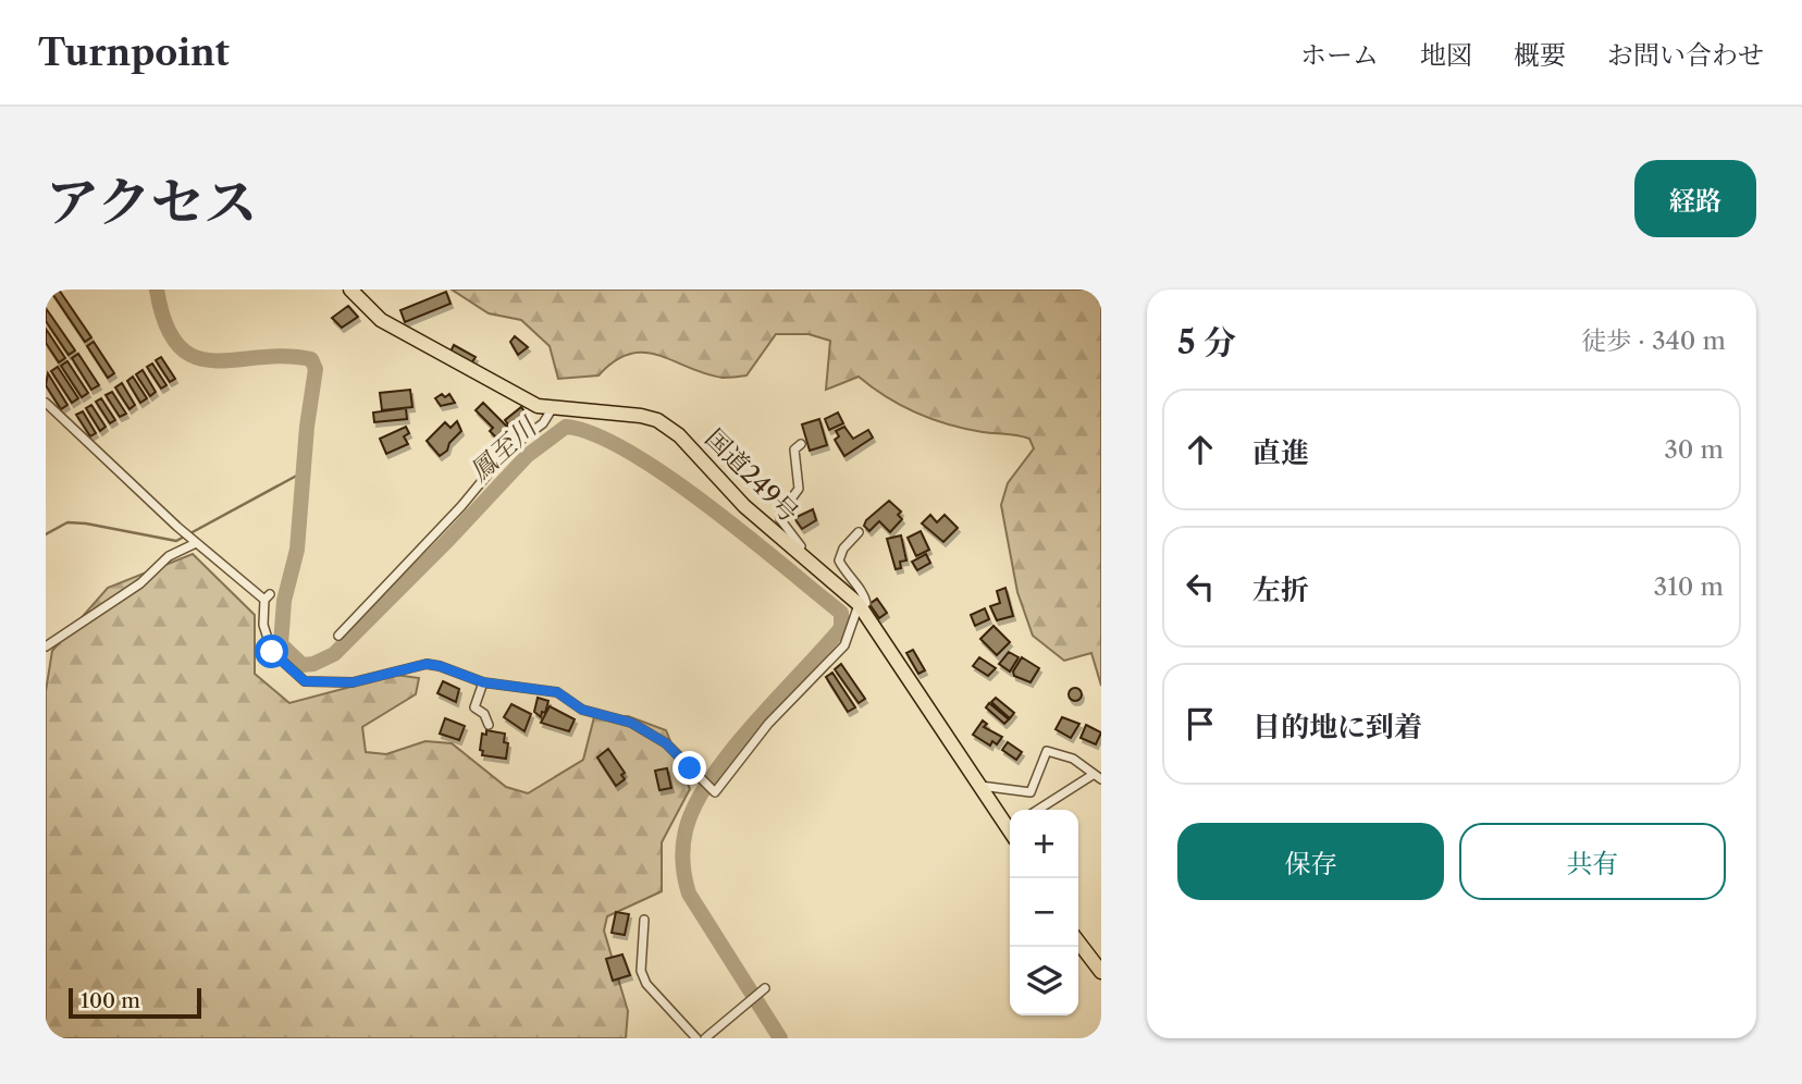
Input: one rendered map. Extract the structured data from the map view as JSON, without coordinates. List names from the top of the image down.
{
  "streets": {
    "highway": ["国道249号"]
  },
  "water": ["鳳至川"],
  "scale_bar": "100 m",
  "page": {
    "header": "Turnpoint",
    "nav": [
      "ホーム",
      "地図",
      "概要",
      "お問い合わせ"
    ],
    "title": "アクセス",
    "buttons": [
      "経路",
      ["保存", "共有"]
    ],
    "heading": ["5 分", "徒歩 · 340 m"],
    "list": [
      ["直進", "30 m"],
      ["左折", "310 m"],
      "目的地に到着"
    ],
    "map_buttons": ["+", "−"],
    "scale": "100 m"
  }
}
